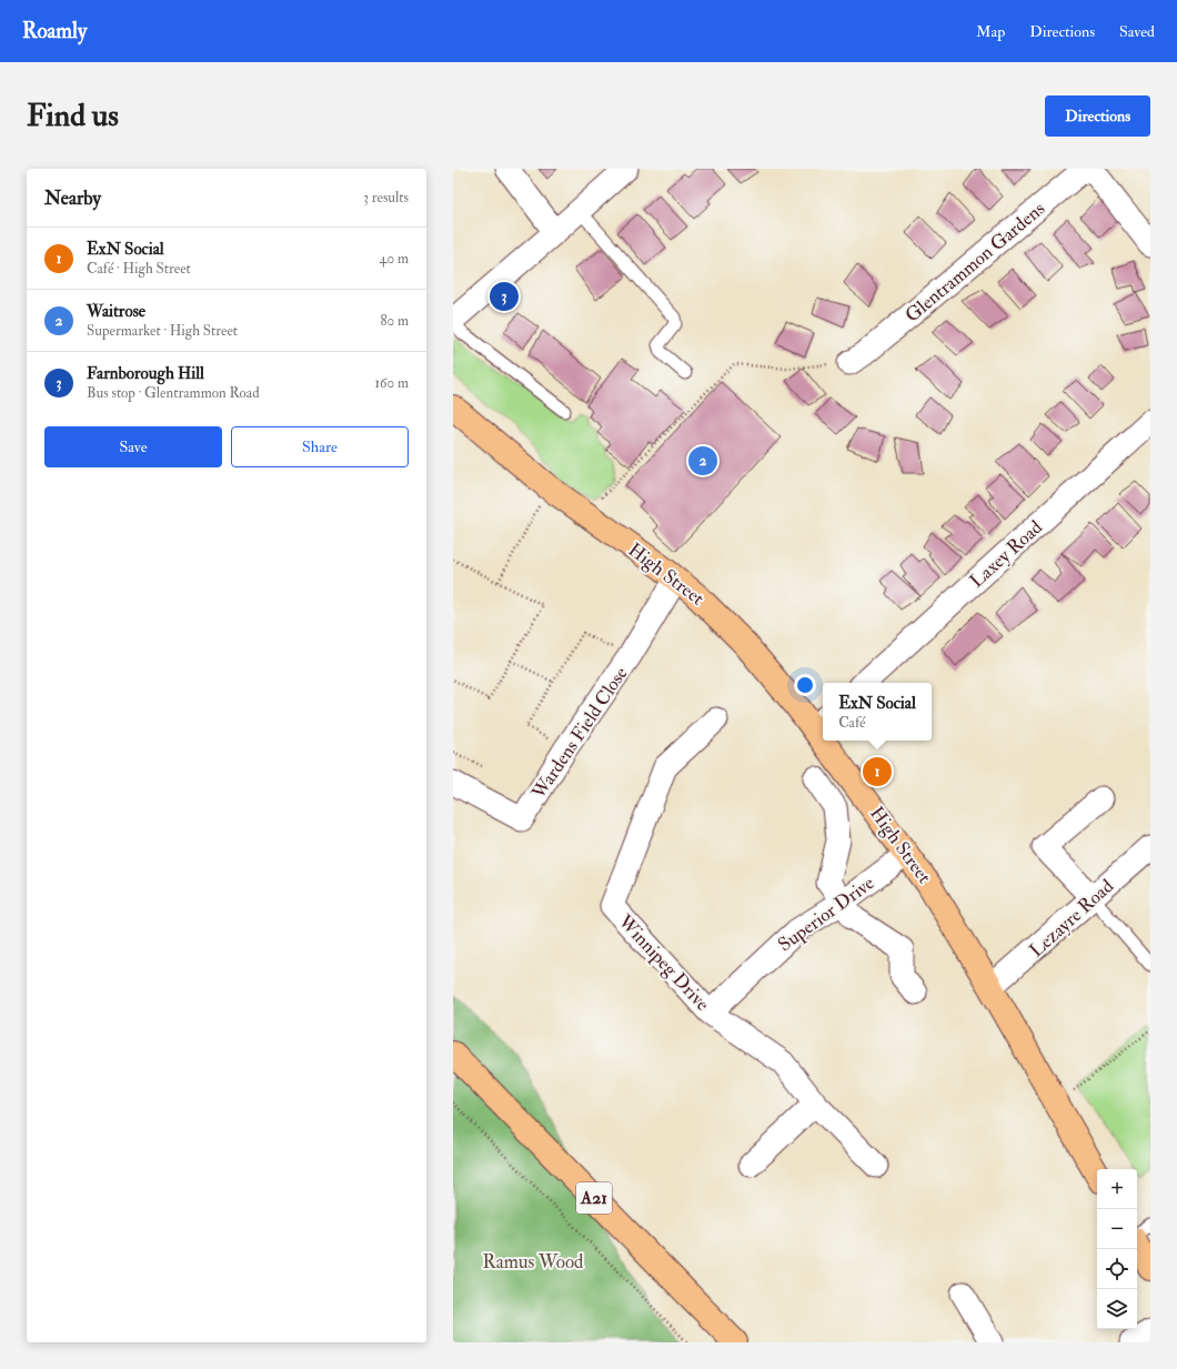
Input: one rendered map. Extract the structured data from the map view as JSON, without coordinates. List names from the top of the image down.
{
  "streets": {
    "main road": ["High Street", "A21"],
    "street": [
      "Glentrammon Gardens",
      "Laxey Road",
      "Wardens Field Close",
      "Superior Drive",
      "Lezayre Road",
      "Winnipeg Drive"
    ]
  },
  "crossings": [
    ["High Street", "Wardens Field Close"],
    ["High Street", "Superior Drive"],
    ["High Street", "Lezayre Road"],
    ["Superior Drive", "Winnipeg Drive"]
  ],
  "parks": ["Ramus Wood"],
  "page": {
    "header": "Roamly",
    "nav": ["Map", "Directions", "Saved"],
    "buttons": [
      "Directions",
      ["Save", "Share"]
    ],
    "title": "Find us",
    "heading": ["Nearby", "3 results"],
    "list": [
      {
        "mark": "1",
        "name": "ExN Social",
        "note": "Café · High Street",
        "value": "40 m"
      },
      {
        "mark": "2",
        "name": "Waitrose",
        "note": "Supermarket · High Street",
        "value": "80 m"
      },
      {
        "mark": "3",
        "name": "Farnborough Hill",
        "note": "Bus stop · Glentrammon Road",
        "value": "160 m"
      }
    ],
    "pins": ["3", "2", "1"],
    "popup": ["ExN Social", "Café"],
    "map_buttons": ["+", "−"]
  }
}
